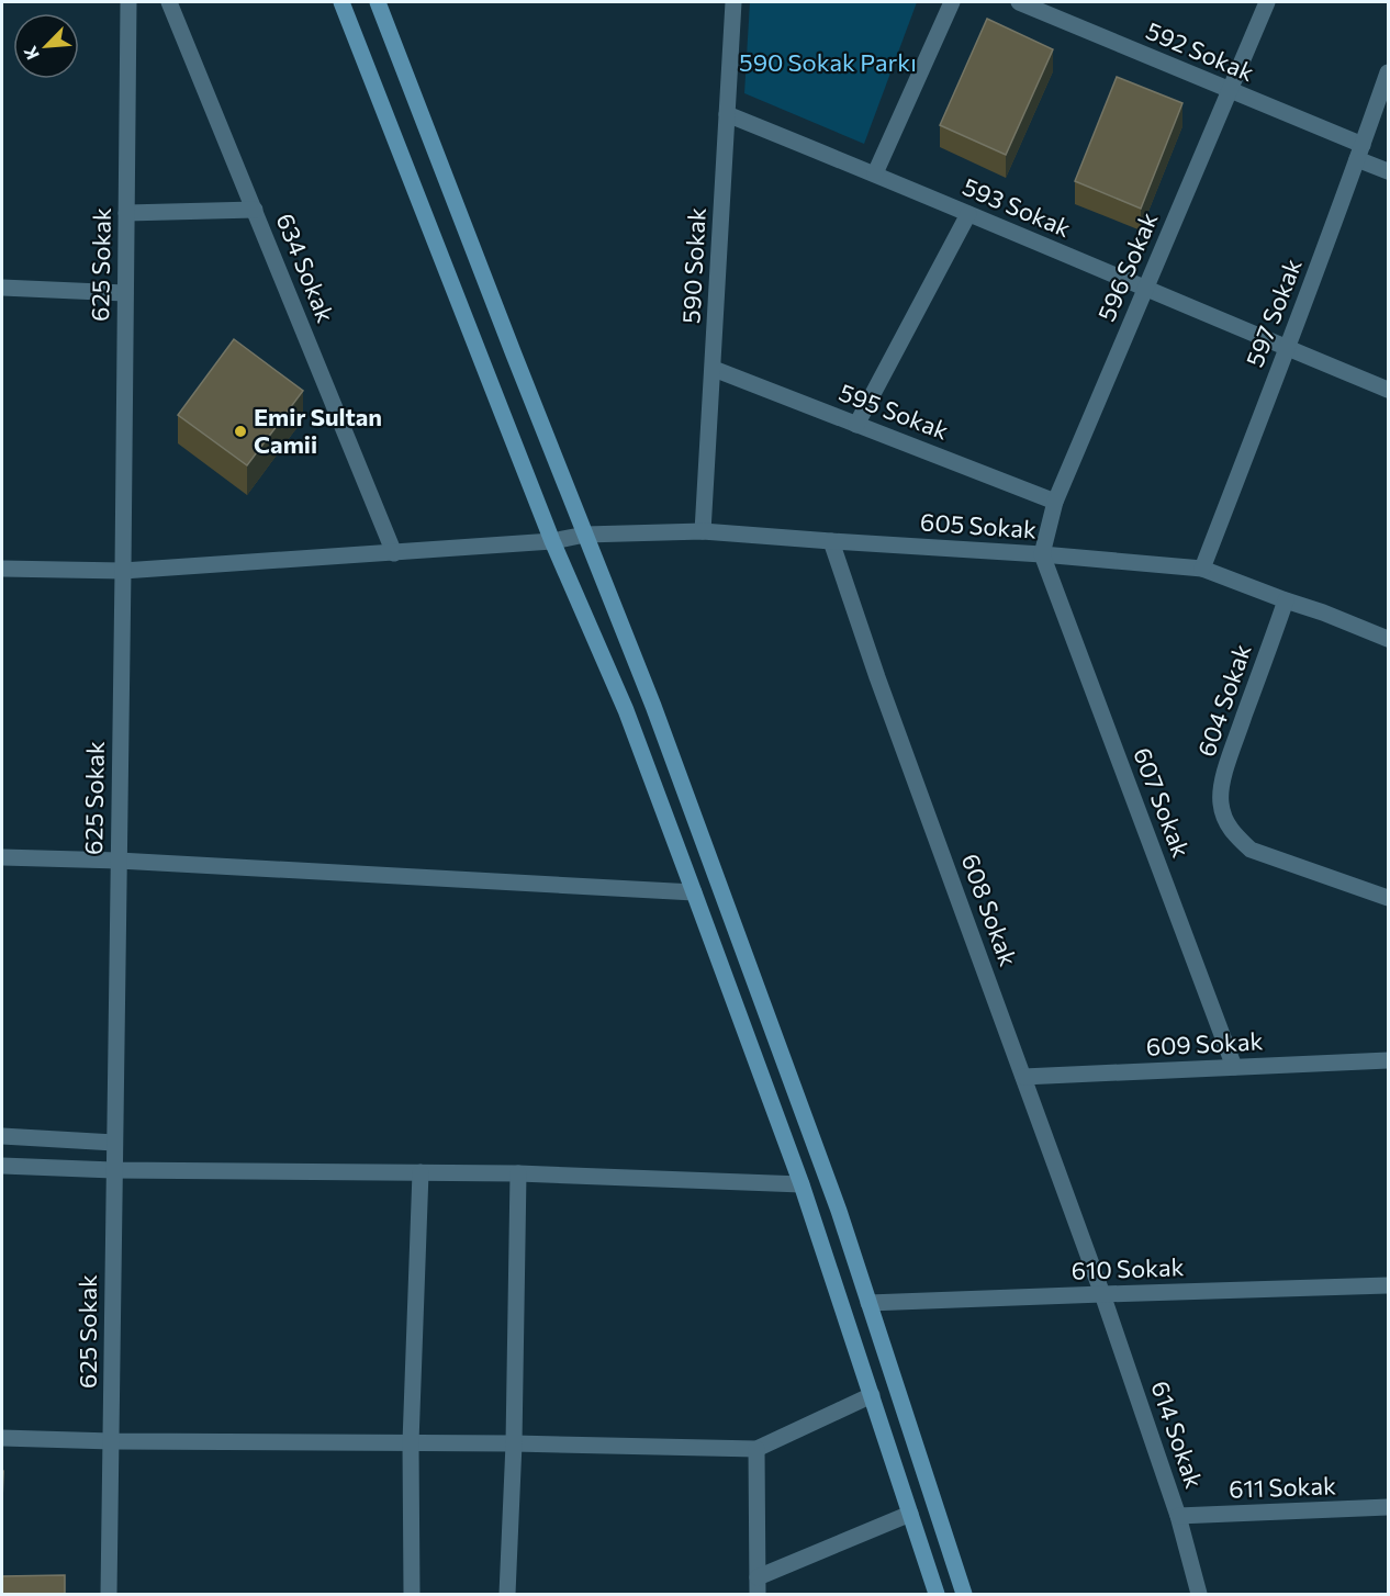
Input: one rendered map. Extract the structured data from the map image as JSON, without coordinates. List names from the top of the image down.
{
  "streets": {
    "street": [
      "592 Sokak",
      "593 Sokak",
      "625 Sokak",
      "590 Sokak",
      "596 Sokak",
      "634 Sokak",
      "597 Sokak",
      "595 Sokak",
      "605 Sokak",
      "604 Sokak",
      "607 Sokak",
      "608 Sokak",
      "609 Sokak",
      "610 Sokak",
      "614 Sokak",
      "611 Sokak"
    ]
  },
  "crossings": [
    ["592 Sokak", "596 Sokak"],
    ["592 Sokak", "597 Sokak"],
    ["593 Sokak", "590 Sokak"],
    ["593 Sokak", "596 Sokak"],
    ["593 Sokak", "597 Sokak"],
    ["625 Sokak", "605 Sokak"],
    ["590 Sokak", "595 Sokak"],
    ["590 Sokak", "605 Sokak"],
    ["596 Sokak", "595 Sokak"],
    ["596 Sokak", "605 Sokak"],
    ["596 Sokak", "607 Sokak"],
    ["634 Sokak", "605 Sokak"],
    ["597 Sokak", "605 Sokak"],
    ["605 Sokak", "604 Sokak"],
    ["605 Sokak", "607 Sokak"],
    ["605 Sokak", "608 Sokak"],
    ["607 Sokak", "609 Sokak"],
    ["608 Sokak", "609 Sokak"],
    ["608 Sokak", "610 Sokak"],
    ["608 Sokak", "614 Sokak"],
    ["610 Sokak", "614 Sokak"],
    ["614 Sokak", "611 Sokak"]
  ],
  "parks": ["590 Sokak Parkı"],
  "places": ["Emir Sultan Camii"],
  "north": "bottom left"
}
